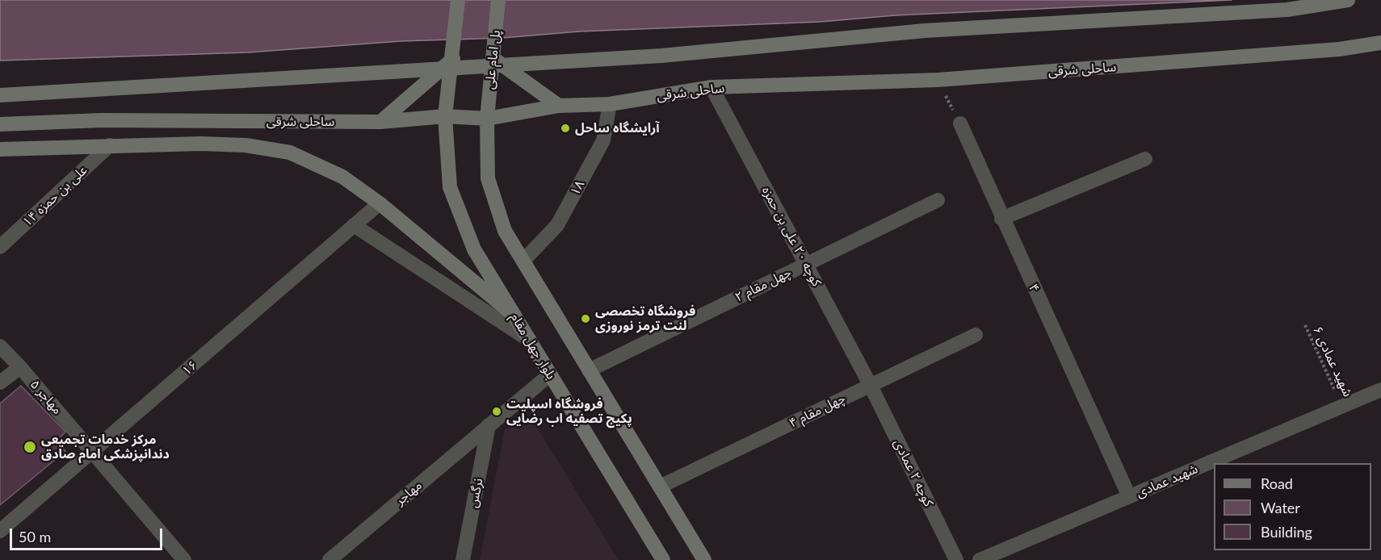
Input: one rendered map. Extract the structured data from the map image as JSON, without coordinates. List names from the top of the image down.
{
  "streets": {
    "main road": ["پل امام علی", "ساحلی شرقی", "بلوار چهل مقام"],
    "street": [
      "۱۸",
      "۱۴ علی بن حمزه",
      "کوچه ۲۰ علی بن حمزه",
      "چهل مقام ۲",
      "۴",
      "۱۶",
      "۵ مهاجر",
      "چهل مقام ۴",
      "کوچه ۲ عمادی",
      "شهید عمادی",
      "مهاجر",
      "نرگس"
    ],
    "path": ["۶ شهید عمادی"]
  },
  "crossings": [
    ["پل امام علی", "ساحلی شرقی"],
    ["ساحلی شرقی", "۱۸"],
    ["ساحلی شرقی", "۱۴ علی بن حمزه"],
    ["ساحلی شرقی", "کوچه ۲۰ علی بن حمزه"],
    ["ساحلی شرقی", "بلوار چهل مقام"],
    ["ساحلی شرقی", "۱۶"],
    ["کوچه ۲۰ علی بن حمزه", "چهل مقام ۲"],
    ["کوچه ۲۰ علی بن حمزه", "چهل مقام ۴"],
    ["کوچه ۲۰ علی بن حمزه", "کوچه ۲ عمادی"],
    ["۴", "شهید عمادی"],
    ["بلوار چهل مقام", "مهاجر"],
    ["۶ شهید عمادی", "شهید عمادی"],
    ["۱۶", "۵ مهاجر"],
    ["چهل مقام ۴", "کوچه ۲ عمادی"],
    ["مهاجر", "نرگس"]
  ],
  "places": [
    "آرایشگاه ساحل",
    "فروشگاه تخصصی لنت ترمز نوروزی",
    "فروشگاه اسپلیت پکیج تصفیه اب رضایی",
    "مرکز خدمات تجمیعی دندانپزشکی امام صادق"
  ],
  "legend": ["Road", "Water", "Building"],
  "scale_bar": "50 m"
}
